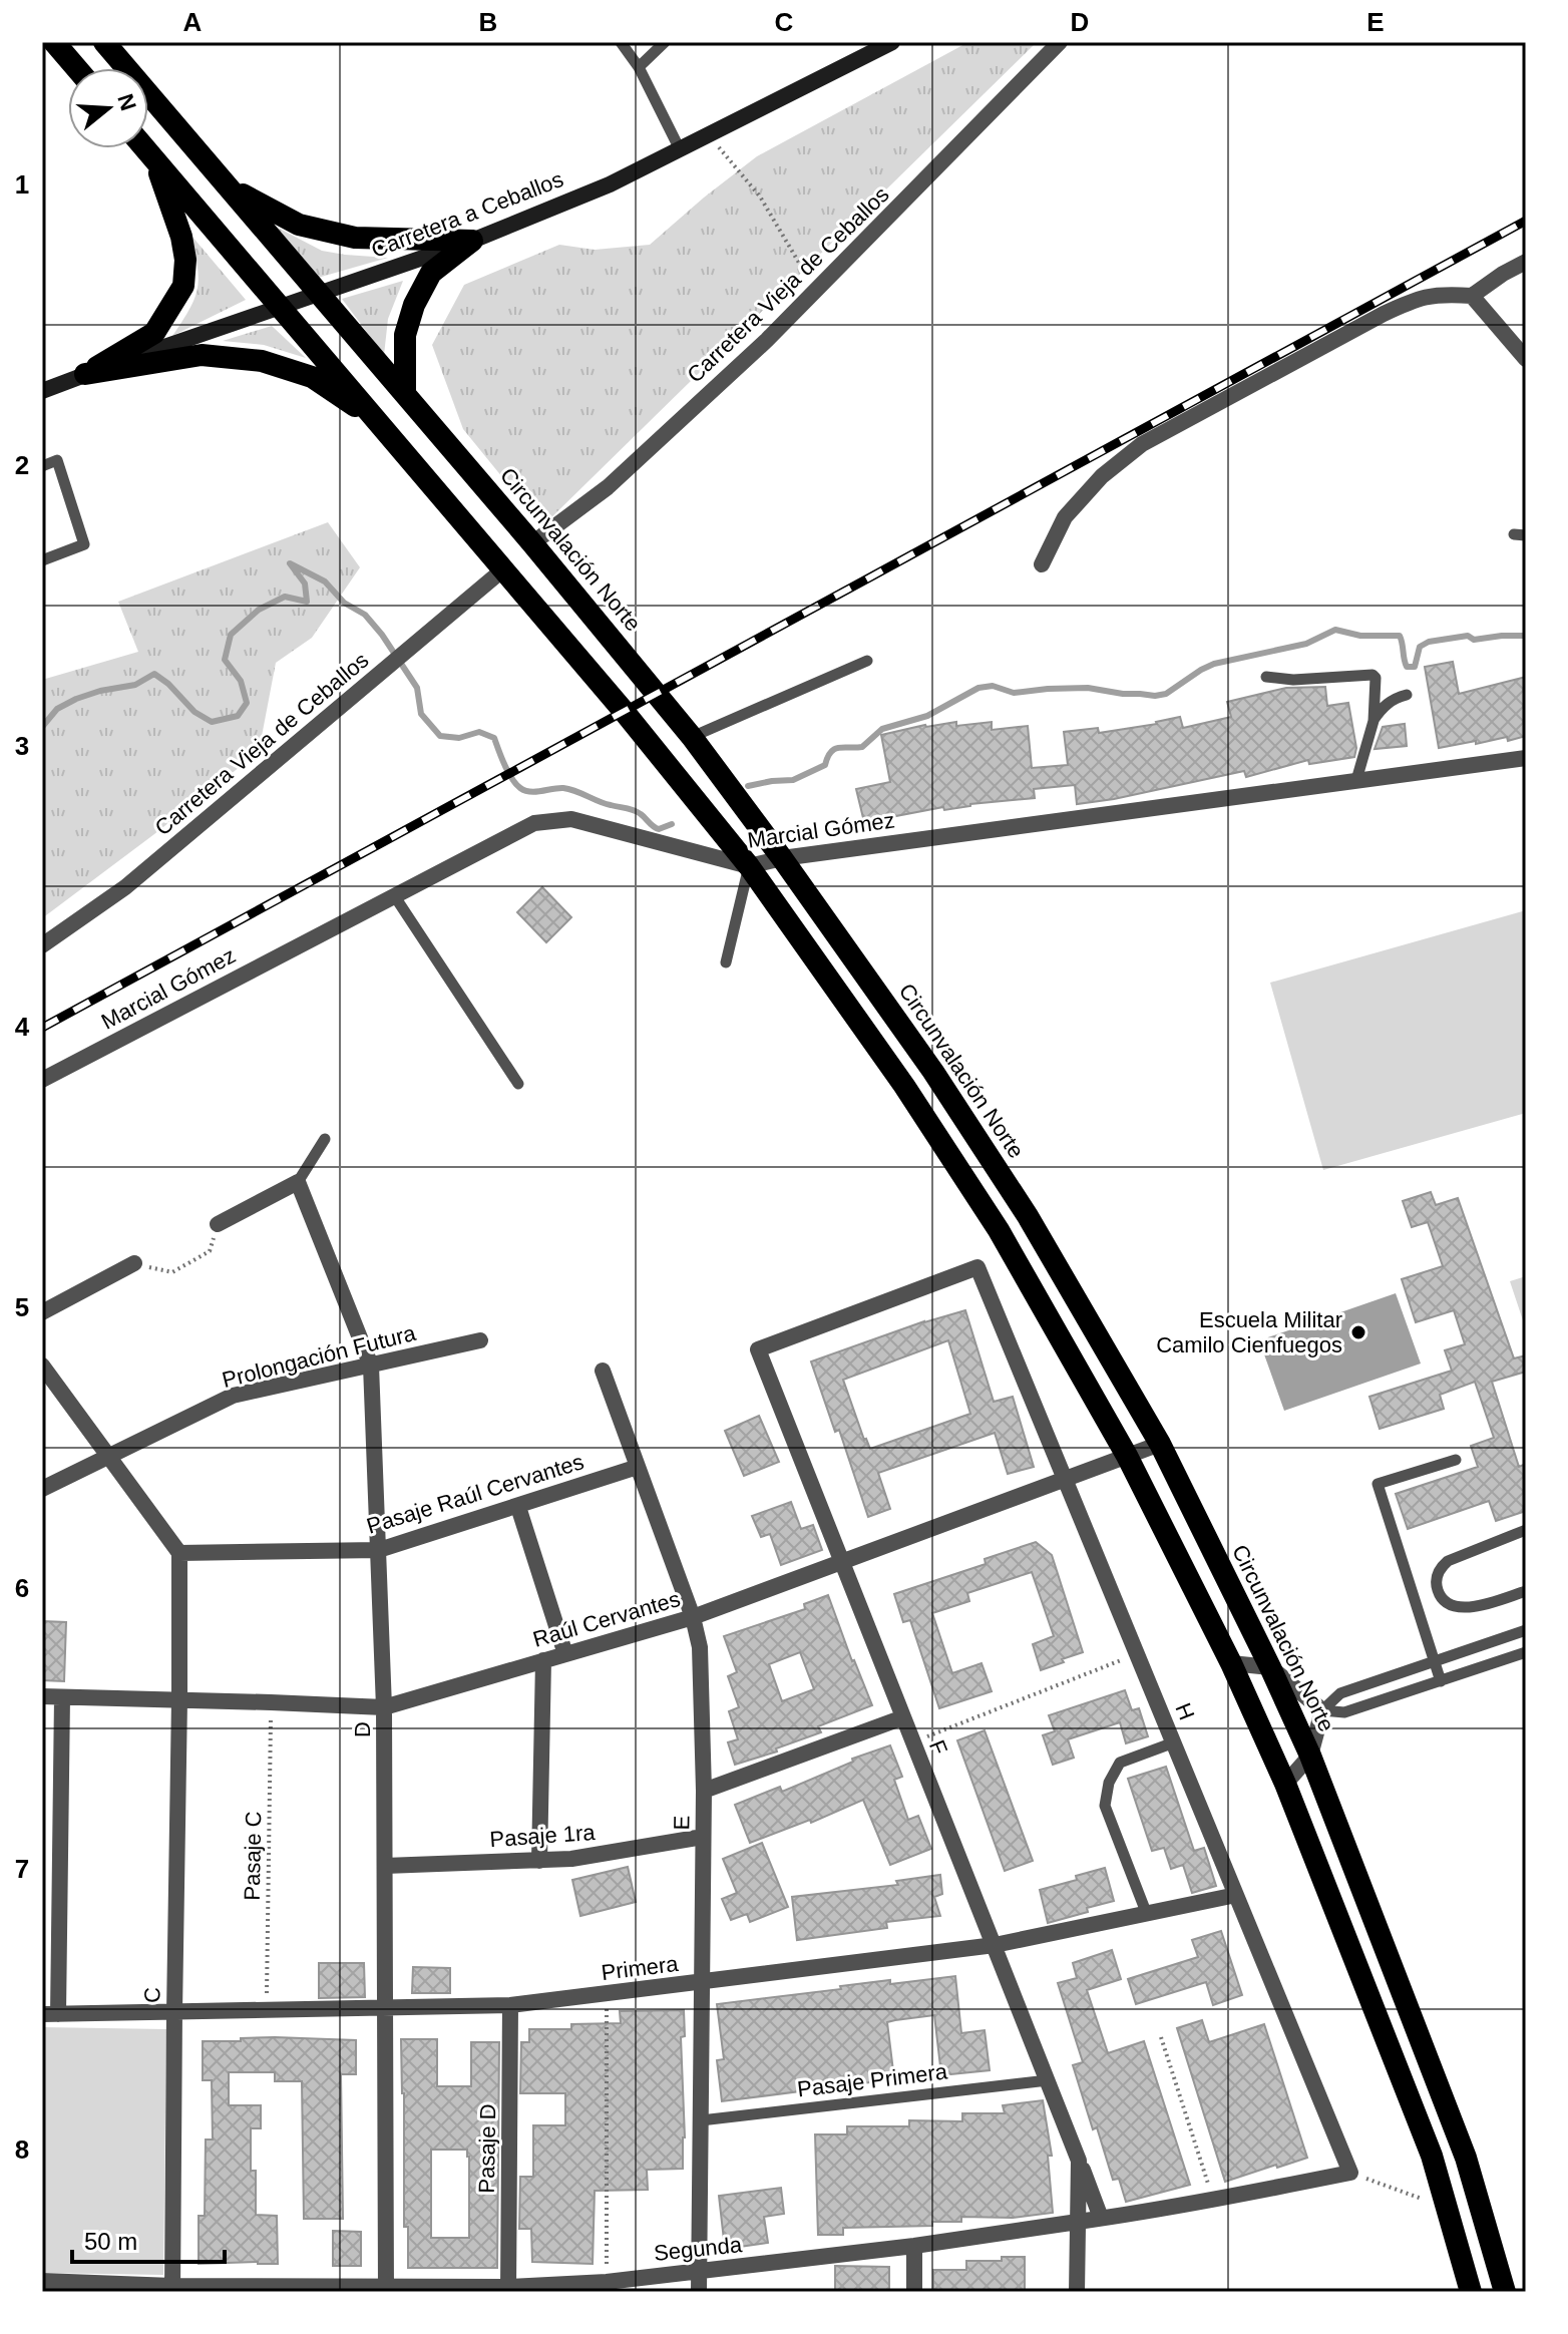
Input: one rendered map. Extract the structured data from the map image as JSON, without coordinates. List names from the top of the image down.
{
  "streets": {
    "highway": ["Circunvalación Norte"],
    "main road": ["Carretera a Ceballos"],
    "street": [
      "Carretera Vieja de Ceballos",
      "Marcial Gómez",
      "Prolongación Futura",
      "Pasaje Raúl Cervantes",
      "Raúl Cervantes",
      "H",
      "D",
      "F",
      "E",
      "Pasaje 1ra",
      "Primera",
      "C",
      "Pasaje D",
      "Segunda"
    ],
    "lane": ["Pasaje Primera"],
    "path": ["Pasaje C"]
  },
  "crossings": [
    ["Carretera a Ceballos", "Circunvalación Norte"],
    ["Carretera Vieja de Ceballos", "Circunvalación Norte"],
    ["Circunvalación Norte", "Marcial Gómez"],
    ["Circunvalación Norte", "Raúl Cervantes"],
    ["Prolongación Futura", "D"],
    ["Pasaje Raúl Cervantes", "D"],
    ["Pasaje Raúl Cervantes", "E"],
    ["Pasaje Raúl Cervantes", "C"],
    ["Raúl Cervantes", "H"],
    ["Raúl Cervantes", "D"],
    ["Raúl Cervantes", "F"],
    ["Raúl Cervantes", "E"],
    ["Raúl Cervantes", "Pasaje C"],
    ["Raúl Cervantes", "C"],
    ["H", "F"],
    ["H", "Primera"],
    ["H", "Segunda"],
    ["D", "Pasaje 1ra"],
    ["D", "Primera"],
    ["D", "Segunda"],
    ["F", "Primera"],
    ["F", "Pasaje Primera"],
    ["F", "Segunda"],
    ["E", "Pasaje 1ra"],
    ["E", "Primera"],
    ["E", "Pasaje Primera"],
    ["E", "Segunda"],
    ["Pasaje C", "Primera"],
    ["Primera", "C"],
    ["Primera", "Pasaje D"],
    ["C", "Segunda"],
    ["Pasaje D", "Segunda"]
  ],
  "places": ["Escuela Militar Camilo Cienfuegos"],
  "scale_bar": "50 m",
  "north": "right",
  "grid": {
    "columns": [
      "A",
      "B",
      "C",
      "D",
      "E"
    ],
    "rows": [
      "1",
      "2",
      "3",
      "4",
      "5",
      "6",
      "7",
      "8"
    ]
  }
}
